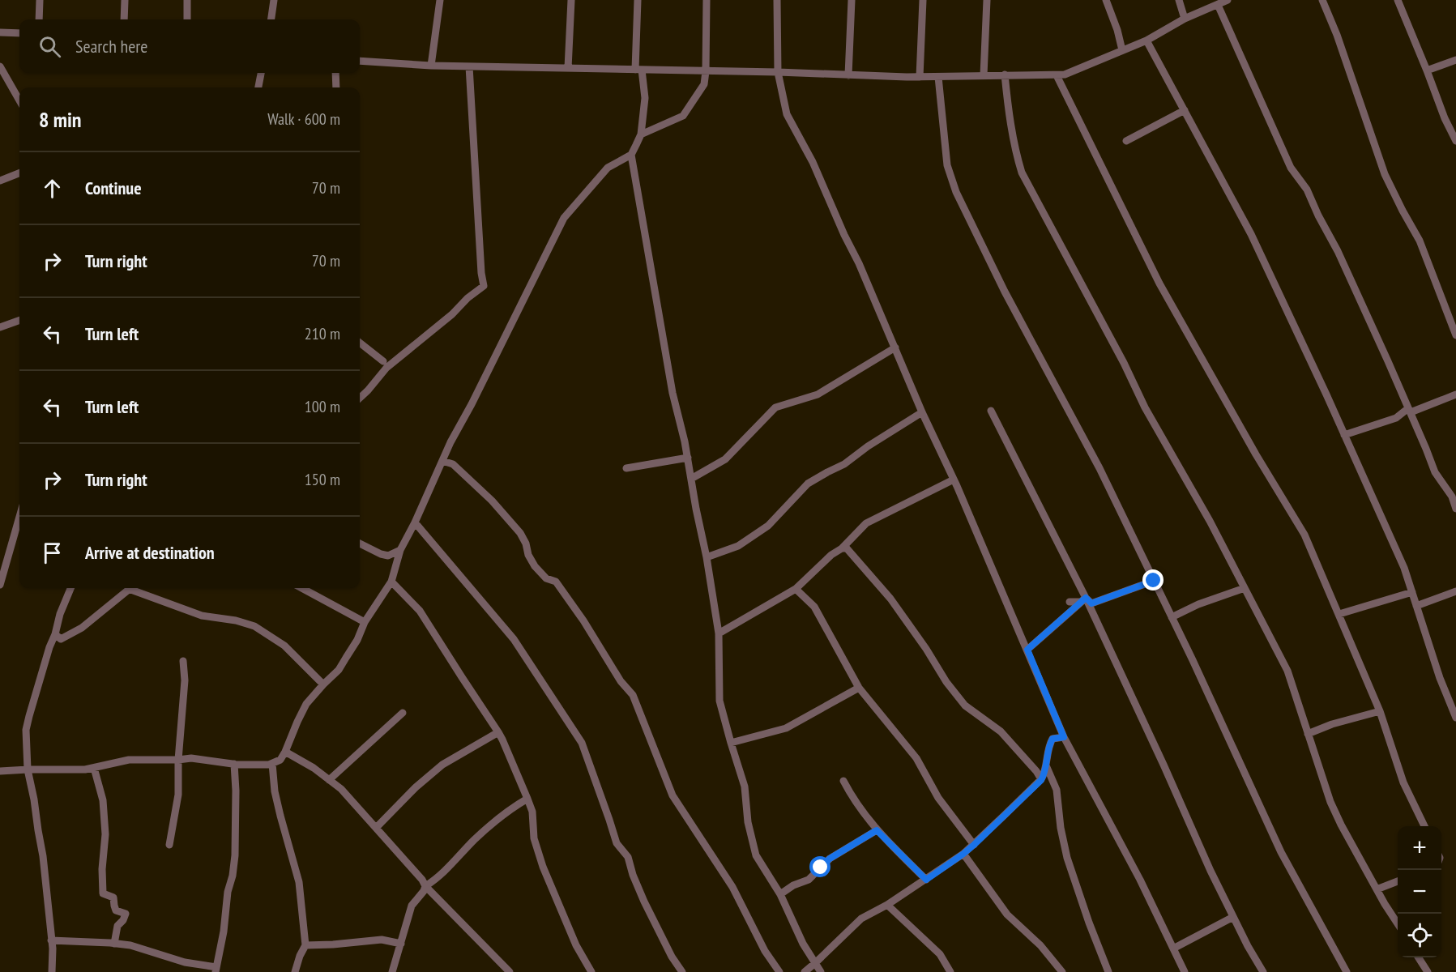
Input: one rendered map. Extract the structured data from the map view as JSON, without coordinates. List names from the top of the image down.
{
  "page": {
    "search": "Search here",
    "heading": ["8 min", "Walk · 600 m"],
    "list": [
      ["Continue", "70 m"],
      ["Turn right", "70 m"],
      ["Turn left", "210 m"],
      ["Turn left", "100 m"],
      ["Turn right", "150 m"],
      "Arrive at destination"
    ],
    "map_buttons": ["+", "−"]
  }
}
